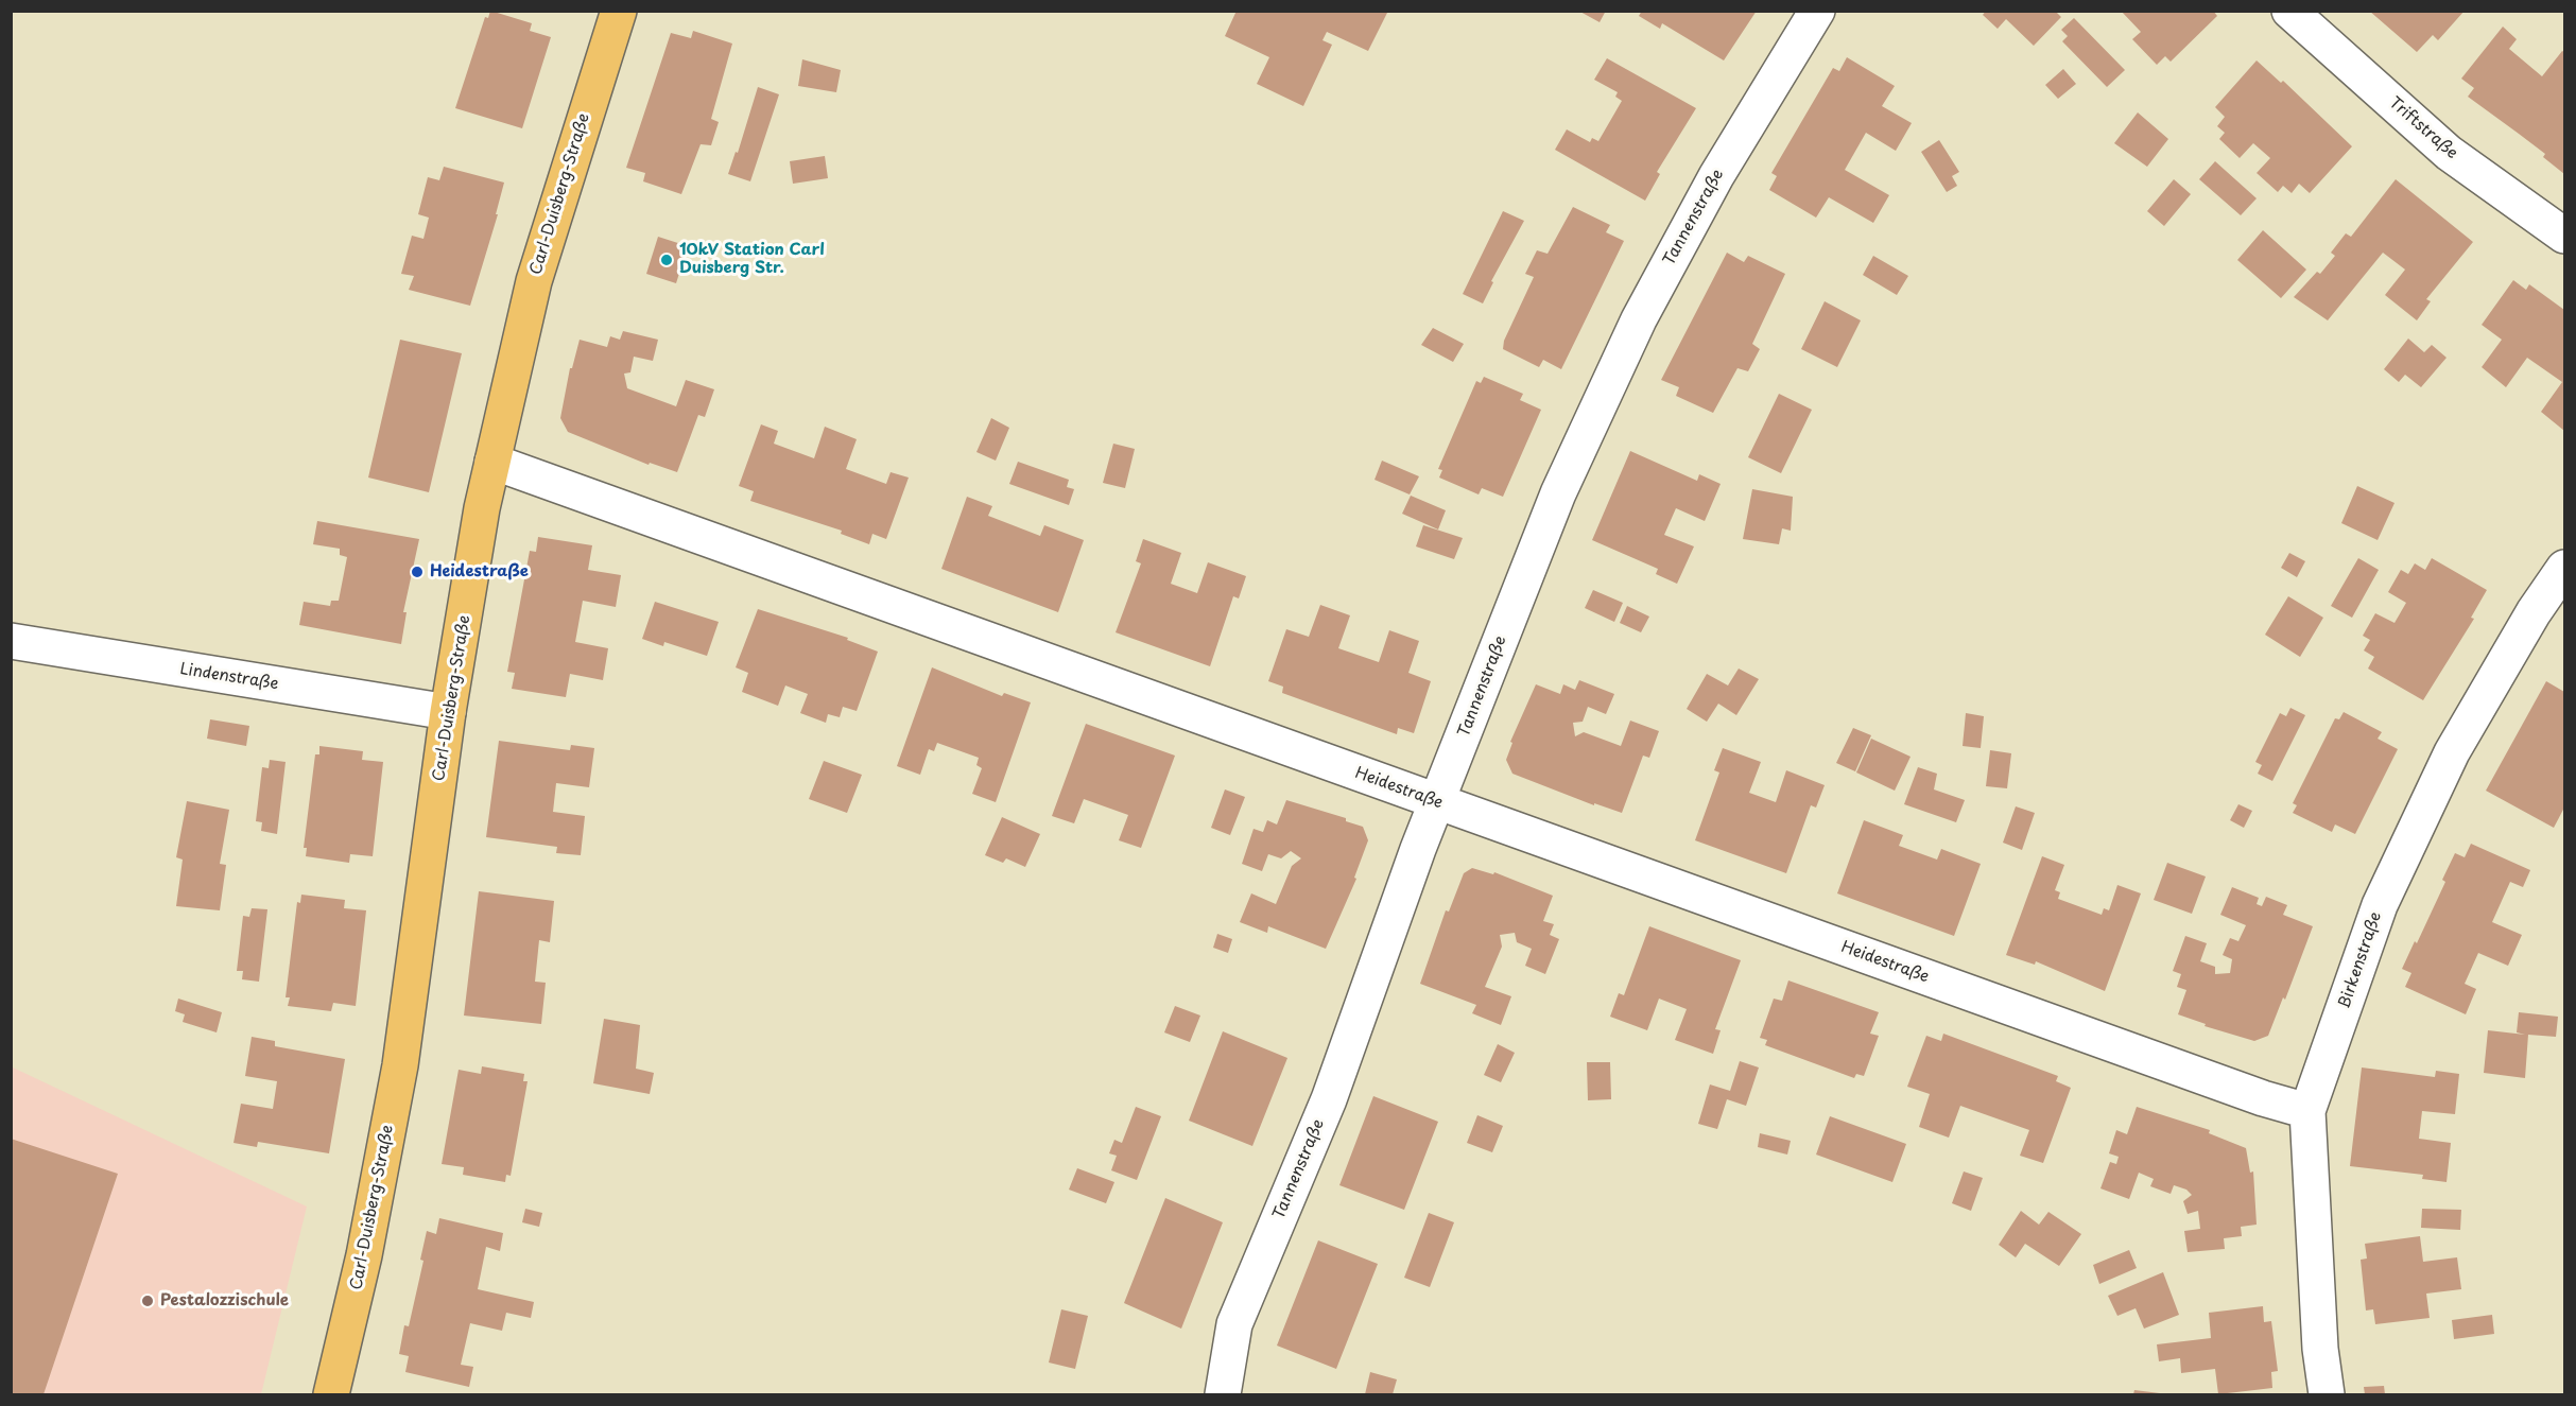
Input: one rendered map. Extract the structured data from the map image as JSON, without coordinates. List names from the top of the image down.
{
  "streets": {
    "main road": ["Carl-Duisberg-Straße"],
    "street": [
      "Triftstraße",
      "Tannenstraße",
      "Lindenstraße",
      "Heidestraße",
      "Birkenstraße"
    ]
  },
  "crossings": [
    ["Carl-Duisberg-Straße", "Lindenstraße"],
    ["Carl-Duisberg-Straße", "Heidestraße"],
    ["Tannenstraße", "Heidestraße"],
    ["Heidestraße", "Birkenstraße"]
  ],
  "places": ["10kV Station Carl Duisberg Str.", "Heidestraße", "Pestalozzischule"]
}
